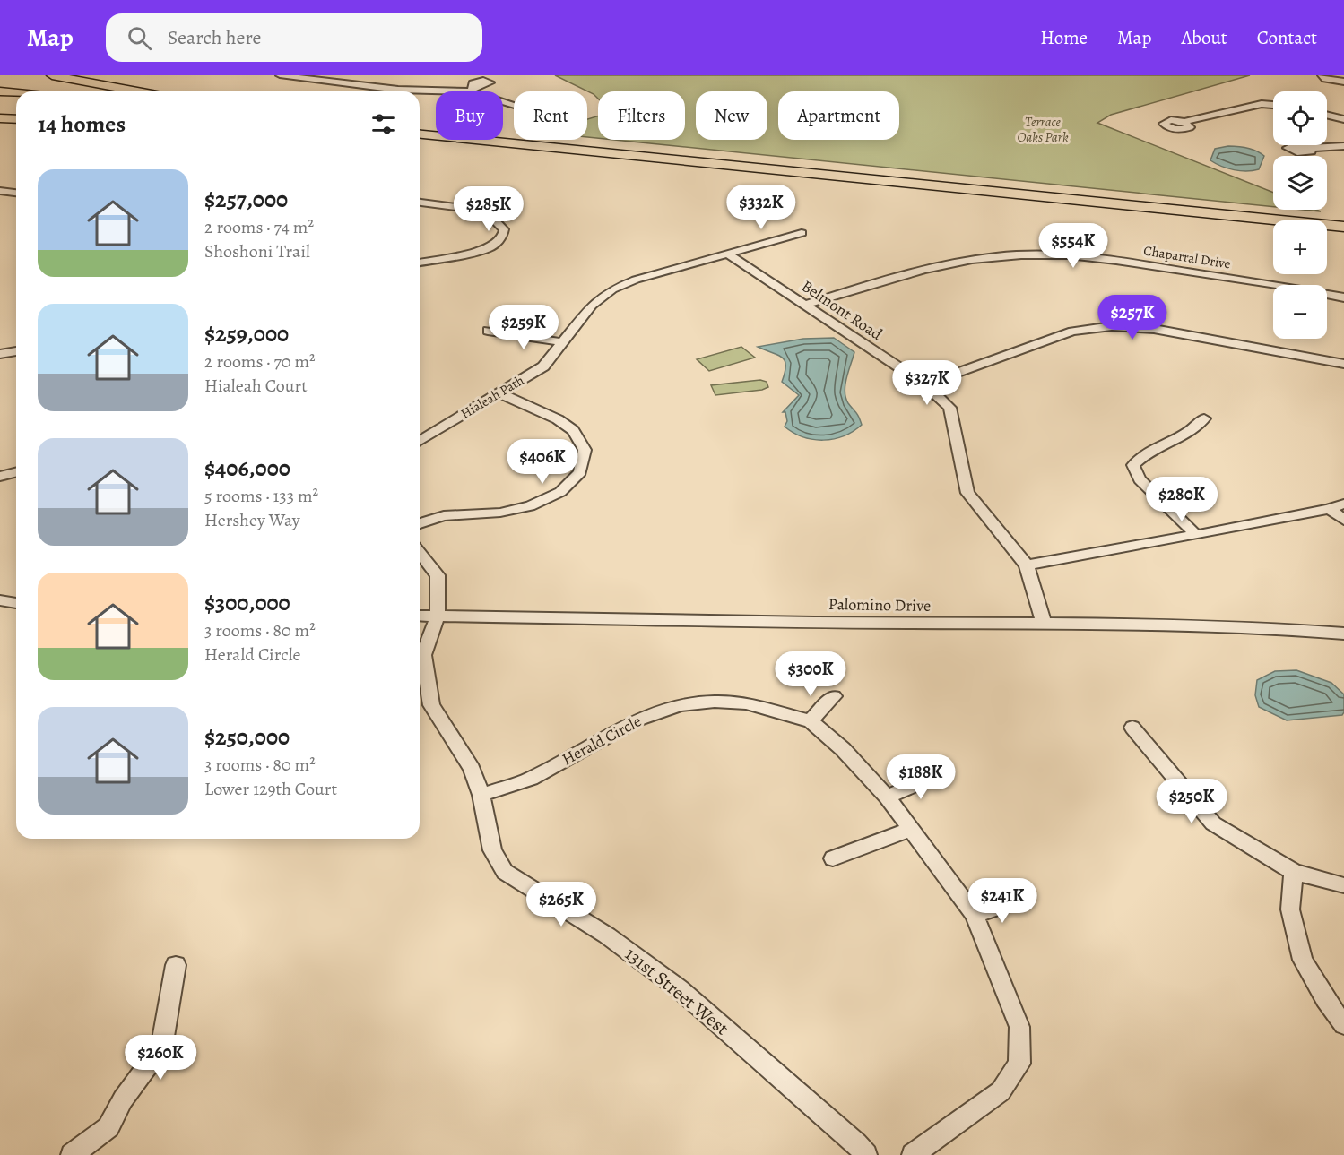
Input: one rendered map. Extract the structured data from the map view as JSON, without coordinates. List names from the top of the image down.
{
  "streets": {
    "street": [
      "Chaparral Drive",
      "Belmont Road",
      "Hialeah Path",
      "Palomino Drive",
      "Herald Circle",
      "131st Street West"
    ]
  },
  "crossings": [
    ["Chaparral Drive", "Belmont Road"],
    ["Belmont Road", "Hialeah Path"],
    ["Belmont Road", "Palomino Drive"],
    ["Palomino Drive", "131st Street West"],
    ["Herald Circle", "131st Street West"]
  ],
  "parks": ["Terrace Oaks Park"],
  "page": {
    "header": "Map",
    "search": "Search here",
    "nav": [
      "Home",
      "Map",
      "About",
      "Contact"
    ],
    "map_buttons": ["+", "−"],
    "chip": [
      "Buy",
      "Rent",
      "Filters",
      "New",
      "Apartment"
    ],
    "heading": "14 homes",
    "list": [
      {
        "name": "$257,000",
        "note": "2 rooms · 74 m² · Shoshoni Trail"
      },
      {
        "name": "$259,000",
        "note": "2 rooms · 70 m² · Hialeah Court"
      },
      {
        "name": "$406,000",
        "note": "5 rooms · 133 m² · Hershey Way"
      },
      {
        "name": "$300,000",
        "note": "3 rooms · 80 m² · Herald Circle"
      },
      {
        "name": "$250,000",
        "note": "3 rooms · 80 m² · Lower 129th Court"
      }
    ],
    "price": [
      "$332K",
      "$285K",
      "$554K",
      "$257K",
      "$259K",
      "$327K",
      "$406K",
      "$280K",
      "$300K",
      "$188K",
      "$250K",
      "$241K",
      "$265K",
      "$260K"
    ]
  }
}
